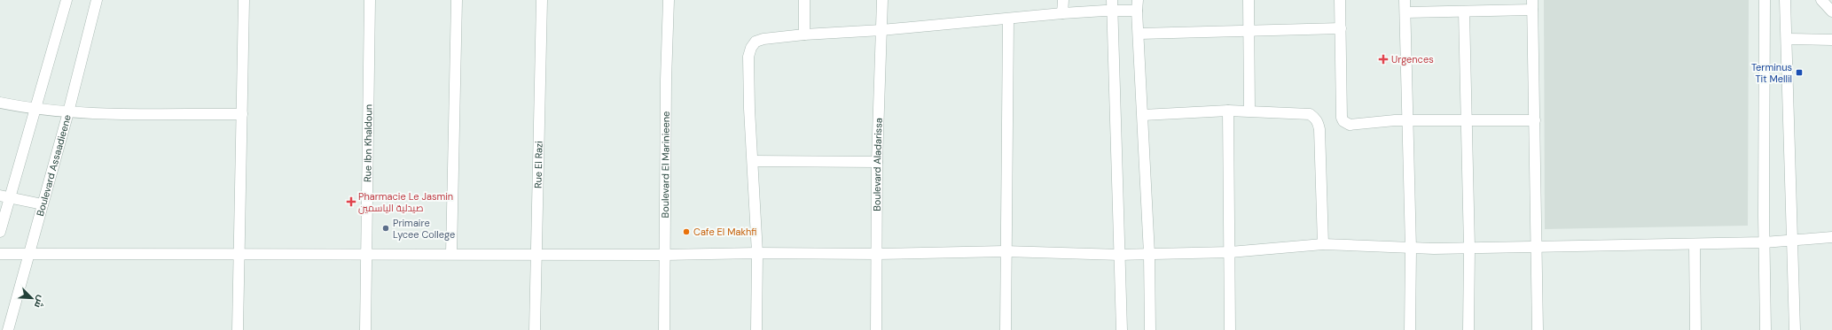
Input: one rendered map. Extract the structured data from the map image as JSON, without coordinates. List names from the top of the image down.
{
  "streets": {
    "street": [
      "Rue Ibn Khaldoun",
      "Boulevard El Marinieene",
      "Boulevard Aladarissa",
      "Boulevard Assaadieene",
      "Rue El Razi"
    ]
  },
  "places": {
    "health": ["Urgences", "Pharmacie Le Jasmin صيدلية الياسمين"],
    "transit": ["Terminus Tit Mellil"],
    "other": ["Primaire Lycee College", "Cafe El Makhfi"]
  },
  "north": "bottom right"
}
